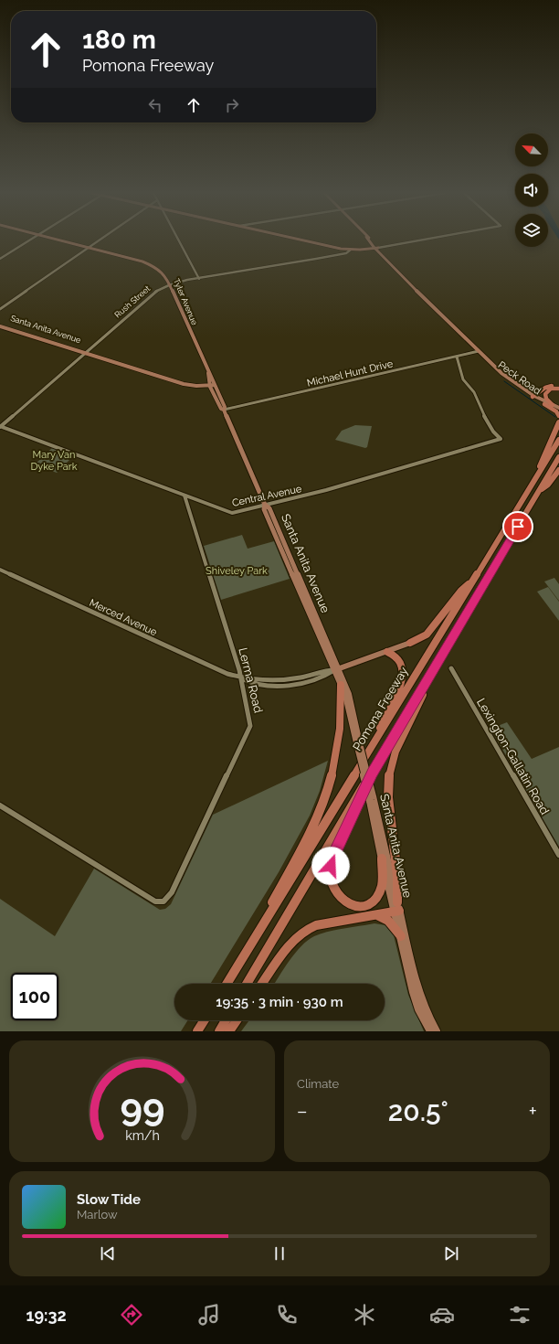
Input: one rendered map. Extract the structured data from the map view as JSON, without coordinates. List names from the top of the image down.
{
  "streets": {
    "highway": ["Pomona Freeway"],
    "main road": ["Tyler Avenue", "Santa Anita Avenue", "Peck Road"],
    "street": [
      "Rush Street",
      "Michael Hunt Drive",
      "Central Avenue",
      "Merced Avenue",
      "Lerma Road",
      "Lexington-Gallatin Road"
    ]
  },
  "crossings": [
    ["Rush Street", "Tyler Avenue"],
    ["Rush Street", "Santa Anita Avenue"],
    ["Rush Street", "Central Avenue"],
    ["Tyler Avenue", "Santa Anita Avenue"],
    ["Santa Anita Avenue", "Michael Hunt Drive"],
    ["Santa Anita Avenue", "Central Avenue"],
    ["Santa Anita Avenue", "Merced Avenue"],
    ["Michael Hunt Drive", "Peck Road"],
    ["Michael Hunt Drive", "Central Avenue"],
    ["Central Avenue", "Lerma Road"],
    ["Merced Avenue", "Lerma Road"]
  ],
  "parks": ["Mary Van Dyke Park", "Shiveley Park"],
  "north": "top left",
  "page": {
    "turn": ["180 m", "Pomona Freeway"],
    "limit": "100",
    "trip": "19:35 · 3 min · 930 m",
    "tile": "Climate",
    "heat": ["−", "20.5°", "+"],
    "song": ["Slow Tide", "Marlow"],
    "tabs": "19:32",
    "gauge": ["99", "km/h"]
  }
}
